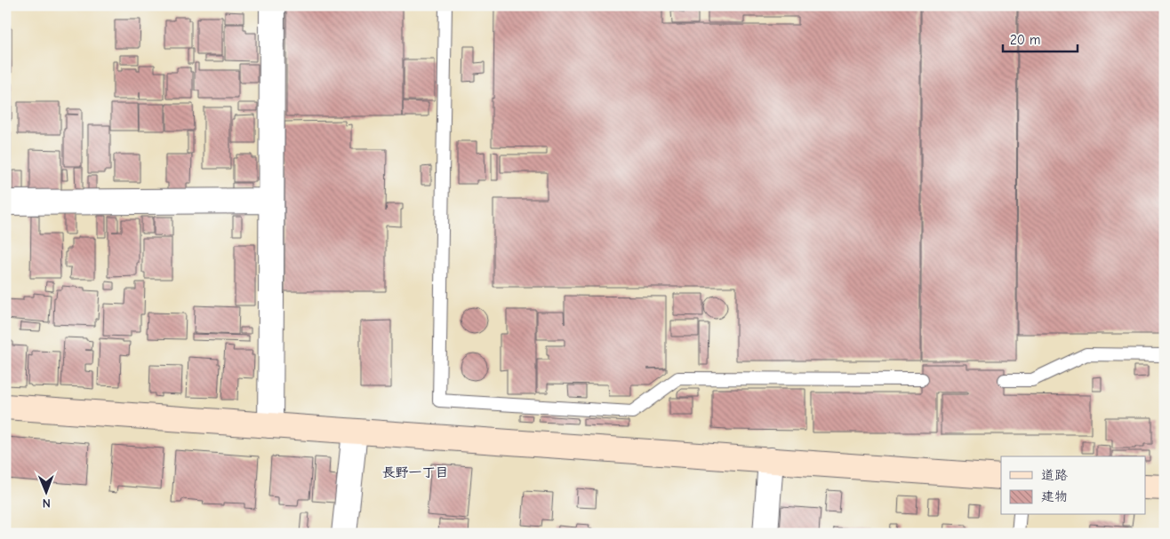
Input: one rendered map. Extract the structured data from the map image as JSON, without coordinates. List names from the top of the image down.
{
  "districts": ["長野一丁目"],
  "legend": ["道路", "建物"],
  "scale_bar": "20 m",
  "north": "bottom"
}
